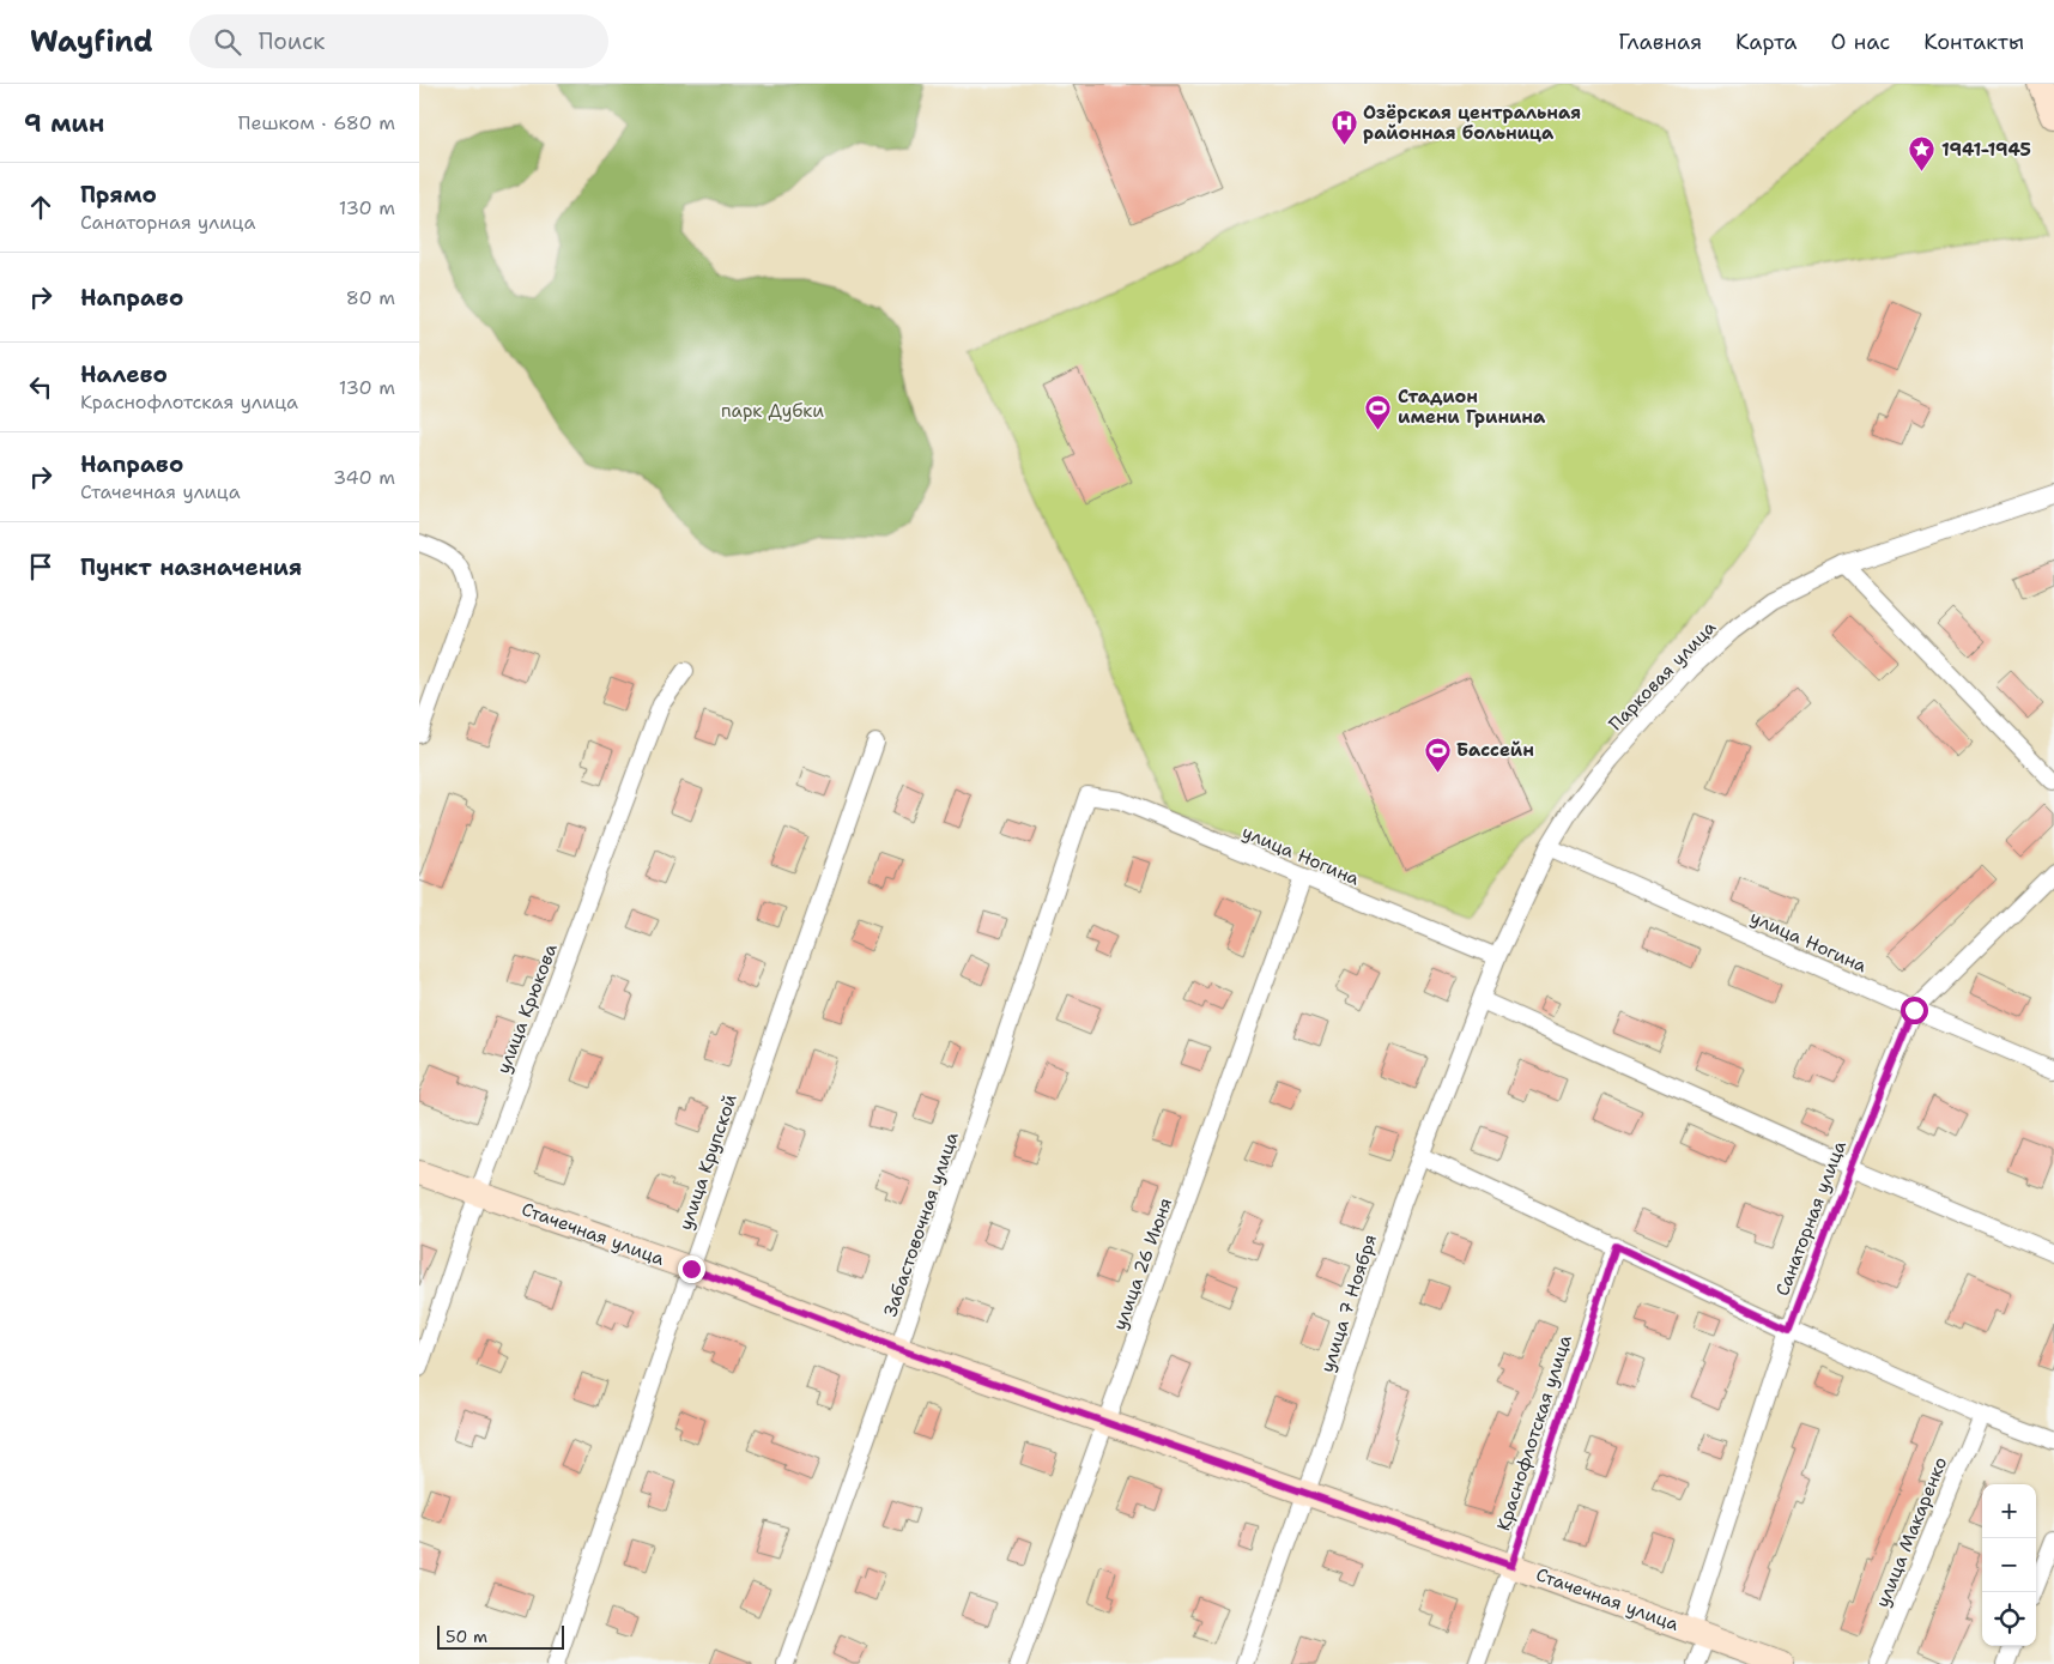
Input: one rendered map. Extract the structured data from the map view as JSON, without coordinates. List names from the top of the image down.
{
  "streets": {
    "street": [
      "Парковая улица",
      "улица Ногина",
      "улица Крюкова",
      "улица Крупской",
      "Санаторная улица",
      "Забастовочная улица",
      "Стачечная улица",
      "улица 26 Июня",
      "улица 7 Ноября",
      "Краснофлотская улица",
      "улица Макаренко"
    ]
  },
  "crossings": [
    ["Парковая улица", "улица Ногина"],
    ["Парковая улица", "улица 7 Ноября"],
    ["улица Ногина", "Санаторная улица"],
    ["улица Ногина", "Забастовочная улица"],
    ["улица Ногина", "улица 26 Июня"],
    ["улица Ногина", "улица 7 Ноября"],
    ["улица Крюкова", "Стачечная улица"],
    ["улица Крупской", "Стачечная улица"],
    ["Санаторная улица", "Стачечная улица"],
    ["Забастовочная улица", "Стачечная улица"],
    ["Стачечная улица", "улица 26 Июня"],
    ["Стачечная улица", "улица 7 Ноября"],
    ["Стачечная улица", "Краснофлотская улица"]
  ],
  "parks": ["парк Дубки"],
  "places": {
    "hospital": ["Озёрская центральная районная больница"],
    "place": ["1941-1945"],
    "sports": ["Стадион имени Гринина", "Бассейн"]
  },
  "scale_bar": "50 m",
  "page": {
    "header": "Wayfind",
    "search": "Поиск",
    "nav": [
      "Главная",
      "Карта",
      "О нас",
      "Контакты"
    ],
    "heading": ["9 мин", "Пешком · 680 m"],
    "list": [
      ["Прямо", "Санаторная улица", "130 m"],
      ["Направо", "80 m"],
      ["Налево", "Краснофлотская улица", "130 m"],
      ["Направо", "Стачечная улица", "340 m"],
      "Пункт назначения"
    ],
    "map_buttons": ["+", "−"],
    "scale": "50 m"
  }
}
